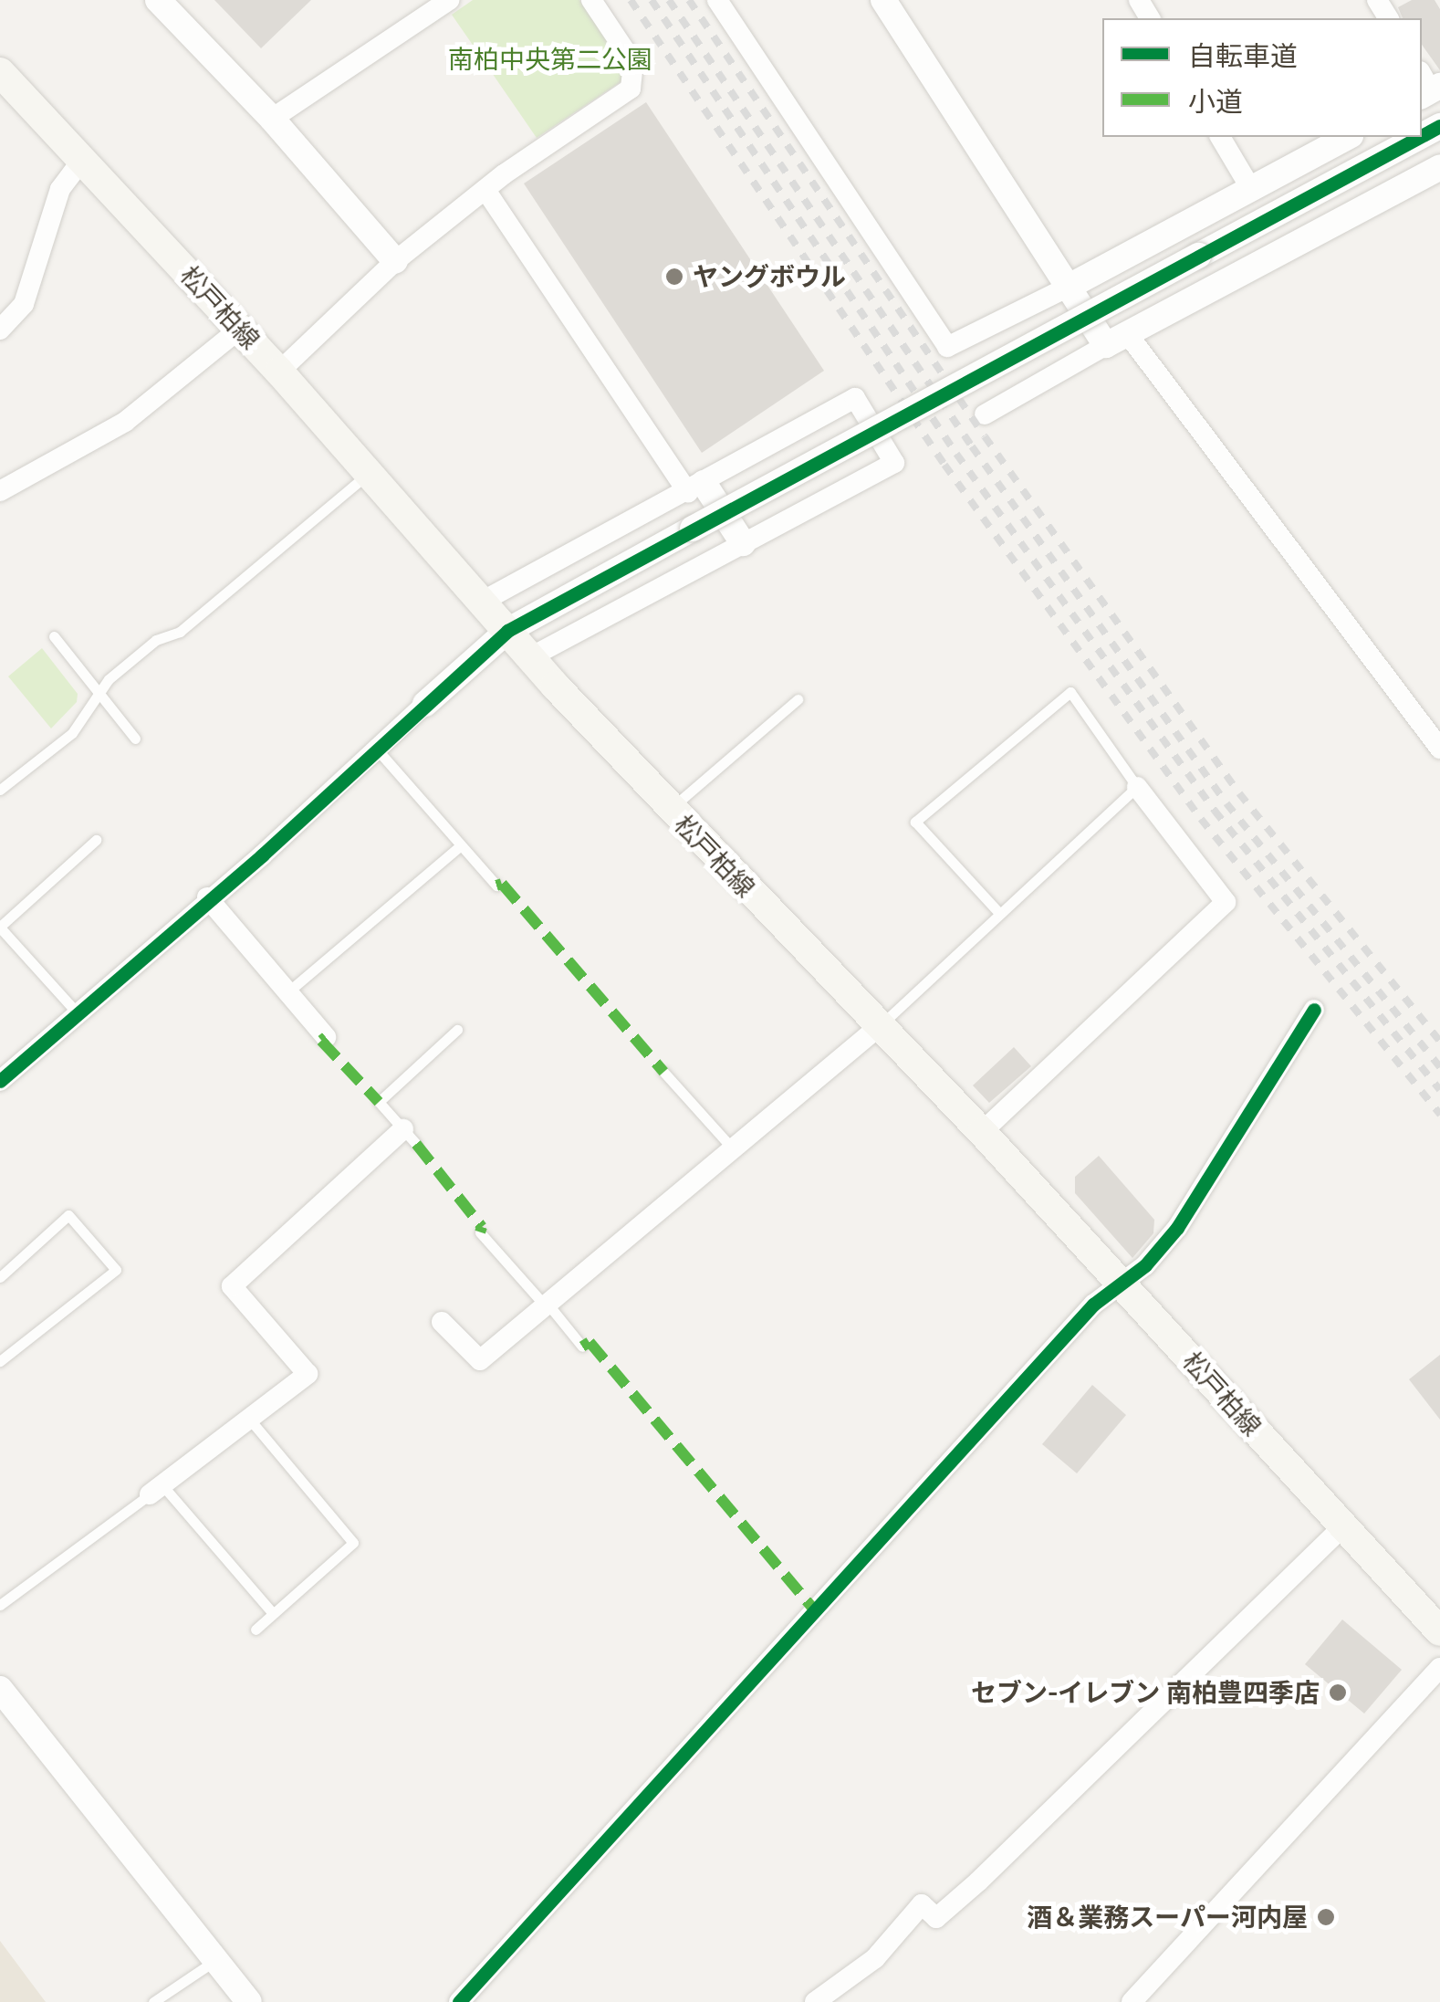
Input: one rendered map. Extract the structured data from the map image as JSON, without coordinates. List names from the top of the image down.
{
  "streets": {
    "main road": ["松戸柏線"]
  },
  "parks": ["南柏中央第二公園"],
  "places": ["ヤングボウル", "セブン-イレブン 南柏豊四季店", "酒＆業務スーパー河内屋"],
  "legend": ["自転車道", "小道"]
}
